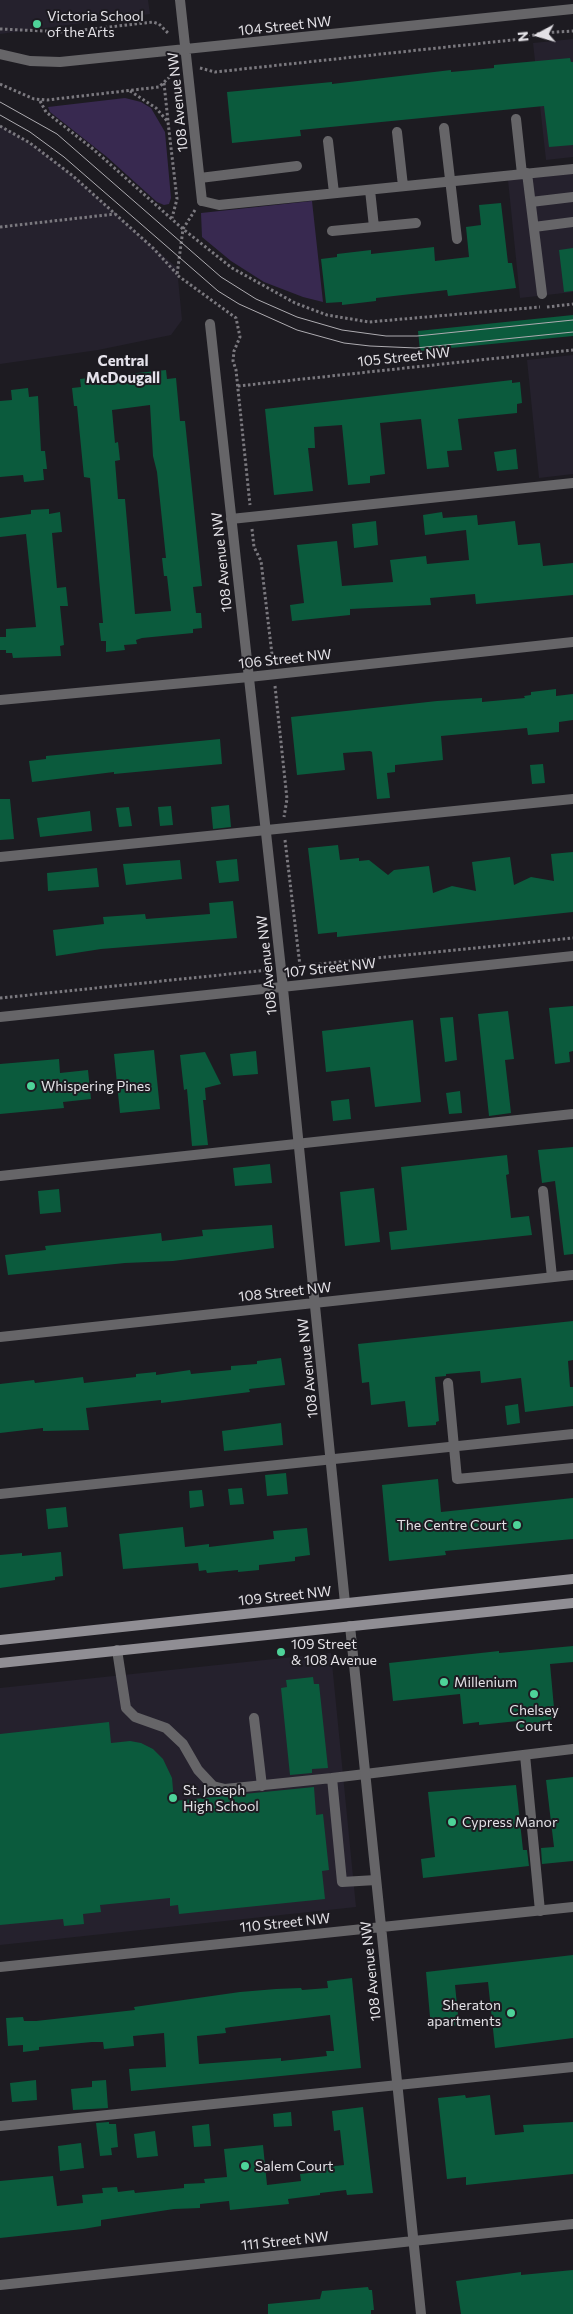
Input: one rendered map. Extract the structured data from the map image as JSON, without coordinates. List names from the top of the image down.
{
  "streets": {
    "main road": ["109 Street NW"],
    "street": [
      "104 Street NW",
      "108 Avenue NW",
      "106 Street NW",
      "107 Street NW",
      "108 Street NW",
      "110 Street NW",
      "111 Street NW"
    ],
    "path": ["105 Street NW"]
  },
  "crossings": [
    ["104 Street NW", "108 Avenue NW"],
    ["108 Avenue NW", "106 Street NW"],
    ["108 Avenue NW", "107 Street NW"],
    ["108 Avenue NW", "108 Street NW"],
    ["108 Avenue NW", "109 Street NW"],
    ["108 Avenue NW", "110 Street NW"],
    ["108 Avenue NW", "111 Street NW"]
  ],
  "districts": ["Central McDougall"],
  "places": [
    "Victoria School of the Arts",
    "Whispering Pines",
    "The Centre Court",
    "109 Street & 108 Avenue",
    "Millenium",
    "Chelsey Court",
    "St. Joseph High School",
    "Cypress Manor",
    "Sheraton apartments",
    "Salem Court"
  ],
  "north": "left"
}
